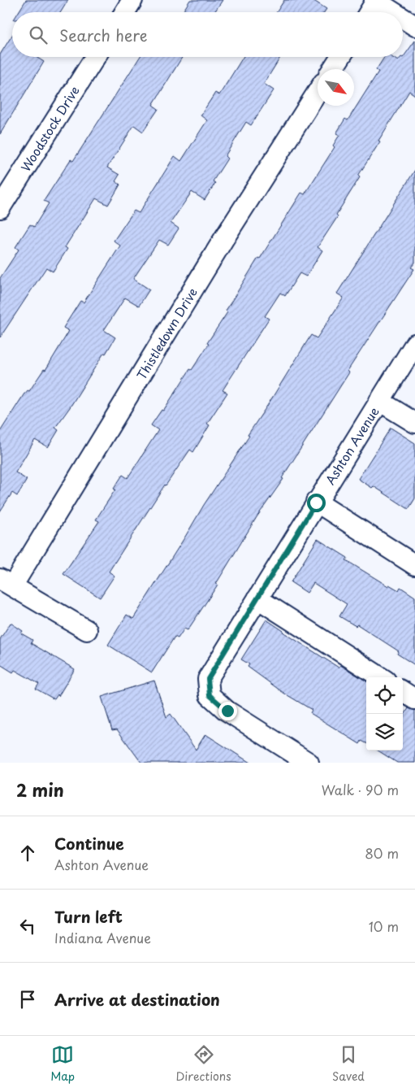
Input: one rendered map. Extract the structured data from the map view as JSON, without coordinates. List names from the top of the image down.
{
  "streets": {
    "street": ["Woodstock Drive", "Thistledown Drive", "Ashton Avenue"]
  },
  "north": "bottom right",
  "page": {
    "search": "Search here",
    "heading": ["2 min", "Walk · 90 m"],
    "list": [
      ["Continue", "Ashton Avenue", "80 m"],
      ["Turn left", "Indiana Avenue", "10 m"],
      "Arrive at destination"
    ],
    "nav": ["Map", "Directions", "Saved"]
  }
}
